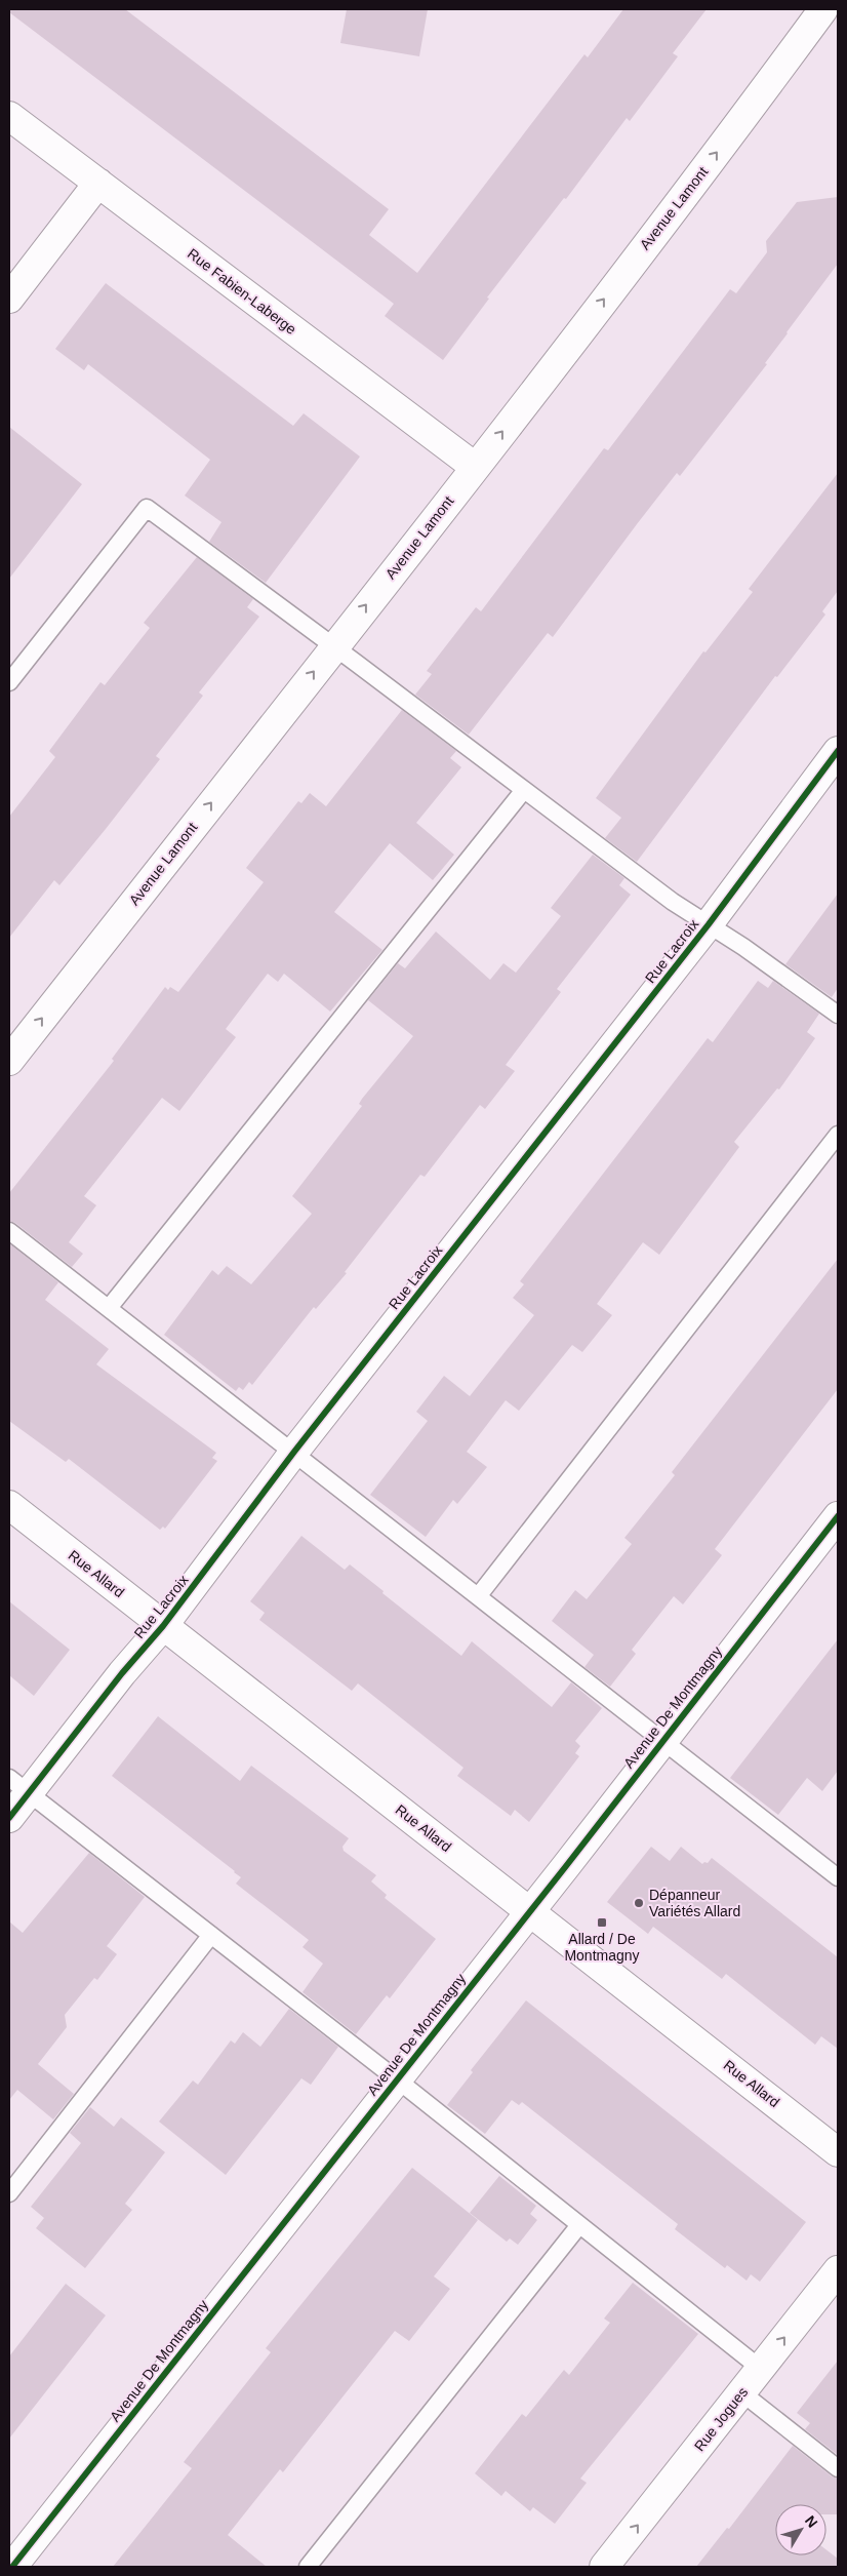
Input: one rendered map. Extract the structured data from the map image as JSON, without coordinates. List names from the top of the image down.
{
  "streets": {
    "street": [
      "Avenue Lamont",
      "Rue Fabien-Laberge",
      "Rue Lacroix",
      "Rue Allard",
      "Avenue De Montmagny",
      "Rue Jogues"
    ]
  },
  "crossings": [
    ["Avenue Lamont", "Rue Fabien-Laberge"],
    ["Rue Lacroix", "Rue Allard"],
    ["Rue Allard", "Avenue De Montmagny"]
  ],
  "one_way": ["Avenue Lamont", "Rue Jogues"],
  "places": {
    "other": ["Dépanneur Variétés Allard"],
    "transit": ["Allard / De Montmagny"]
  },
  "north": "top right"
}
